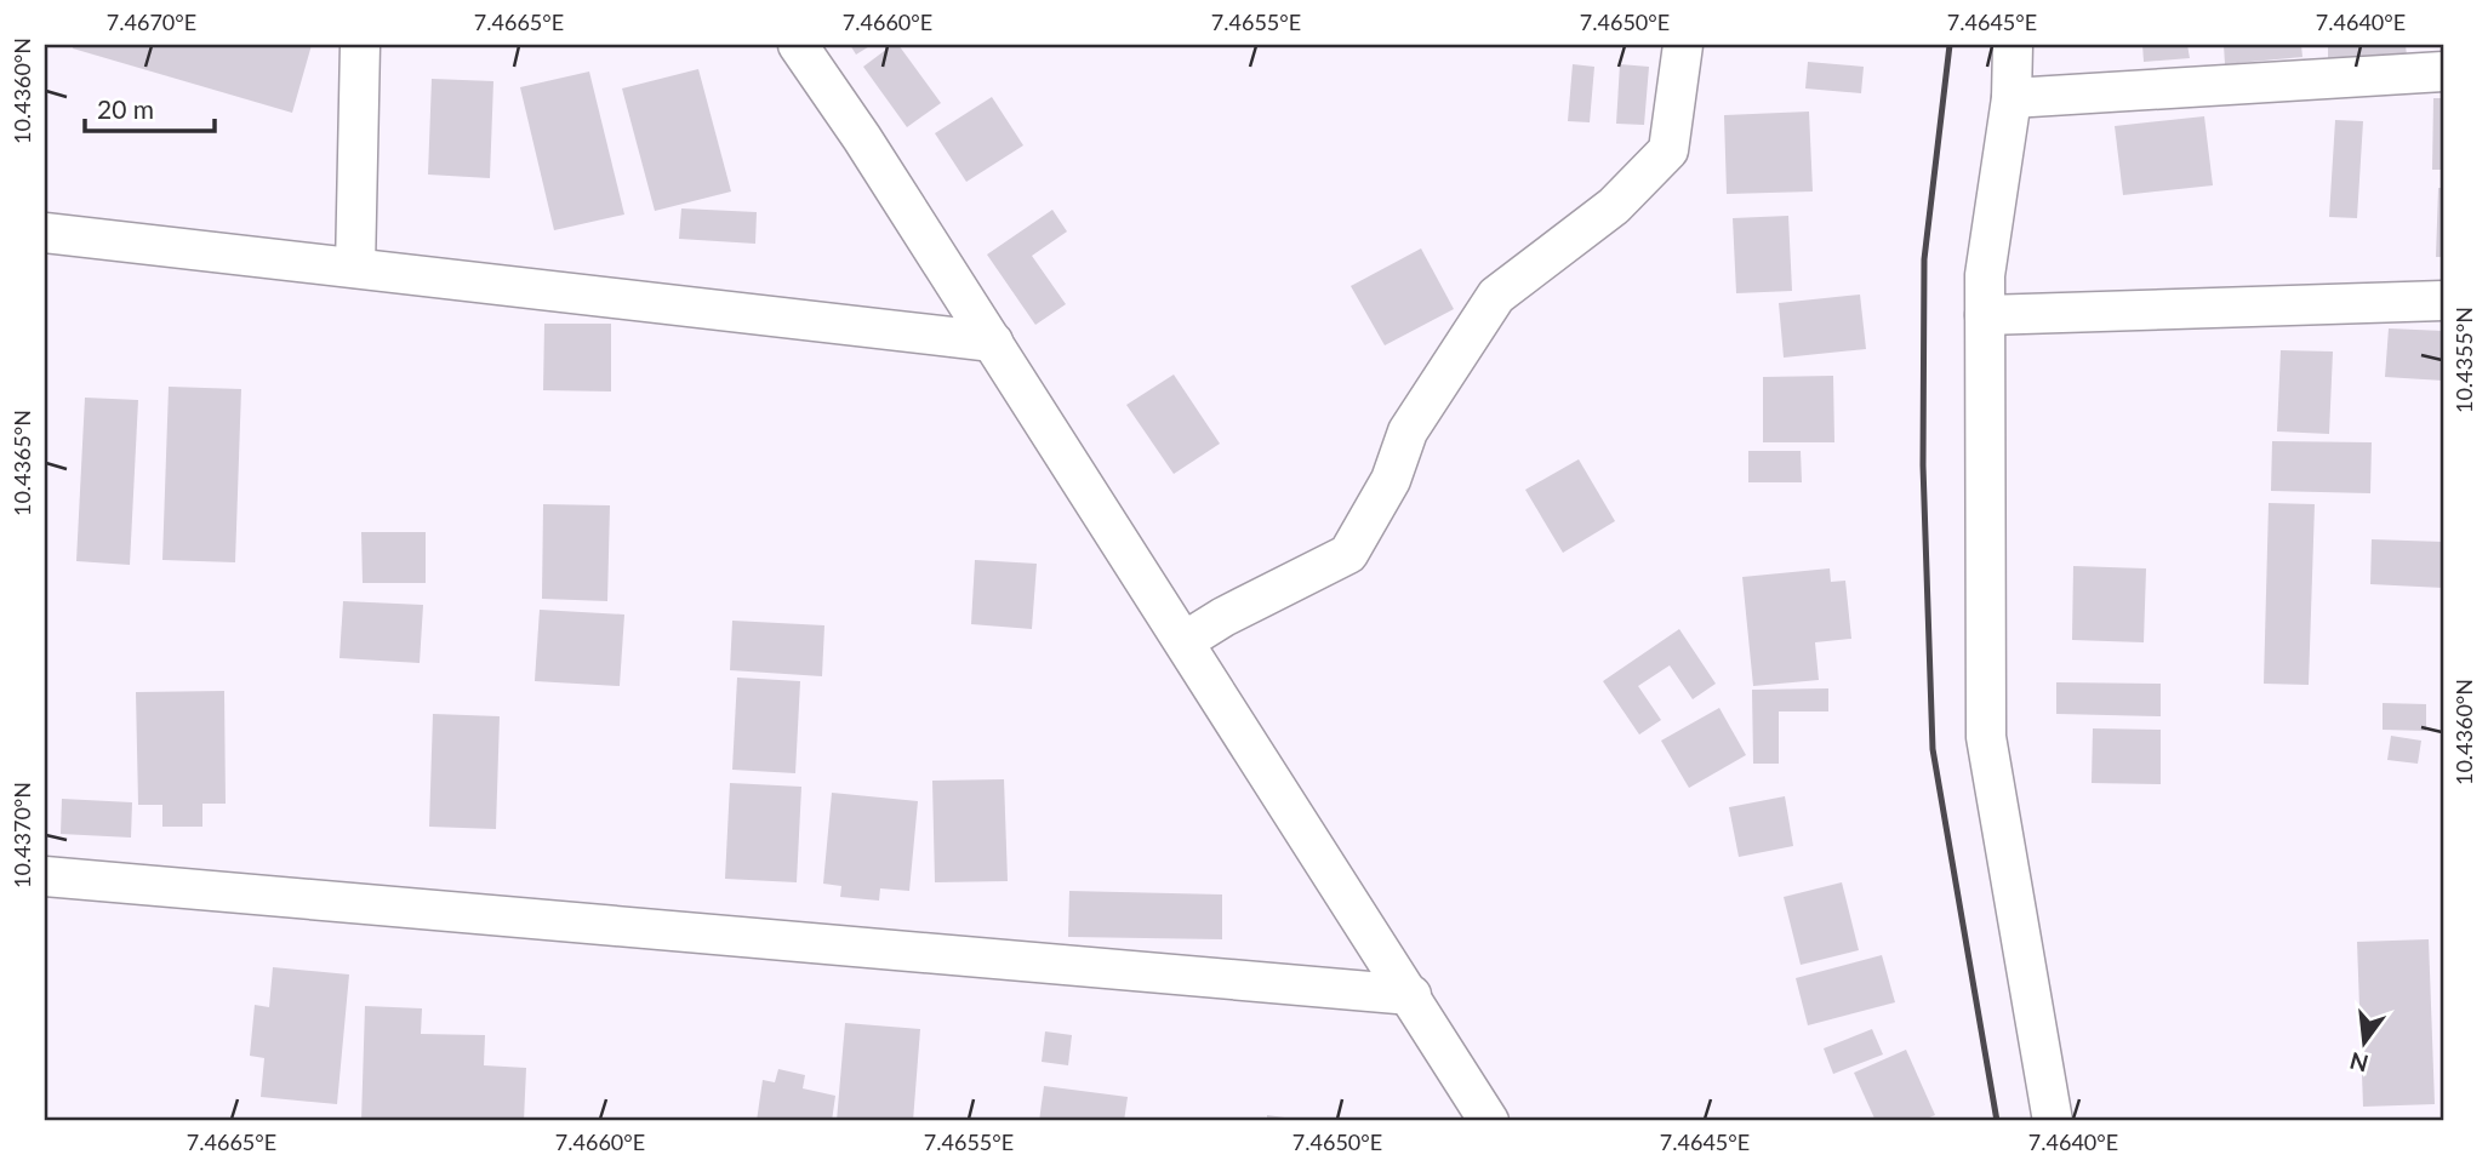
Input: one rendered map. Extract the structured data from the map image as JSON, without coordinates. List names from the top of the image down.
{
  "scale_bar": "20 m",
  "north": "bottom",
  "coordinates": [
    "7.4670°E",
    "7.4665°E",
    "7.4660°E",
    "7.4655°E",
    "7.4650°E",
    "7.4645°E",
    "7.4640°E",
    "10.4360°N",
    "10.4355°N",
    "10.4365°N",
    "10.4370°N"
  ]
}
